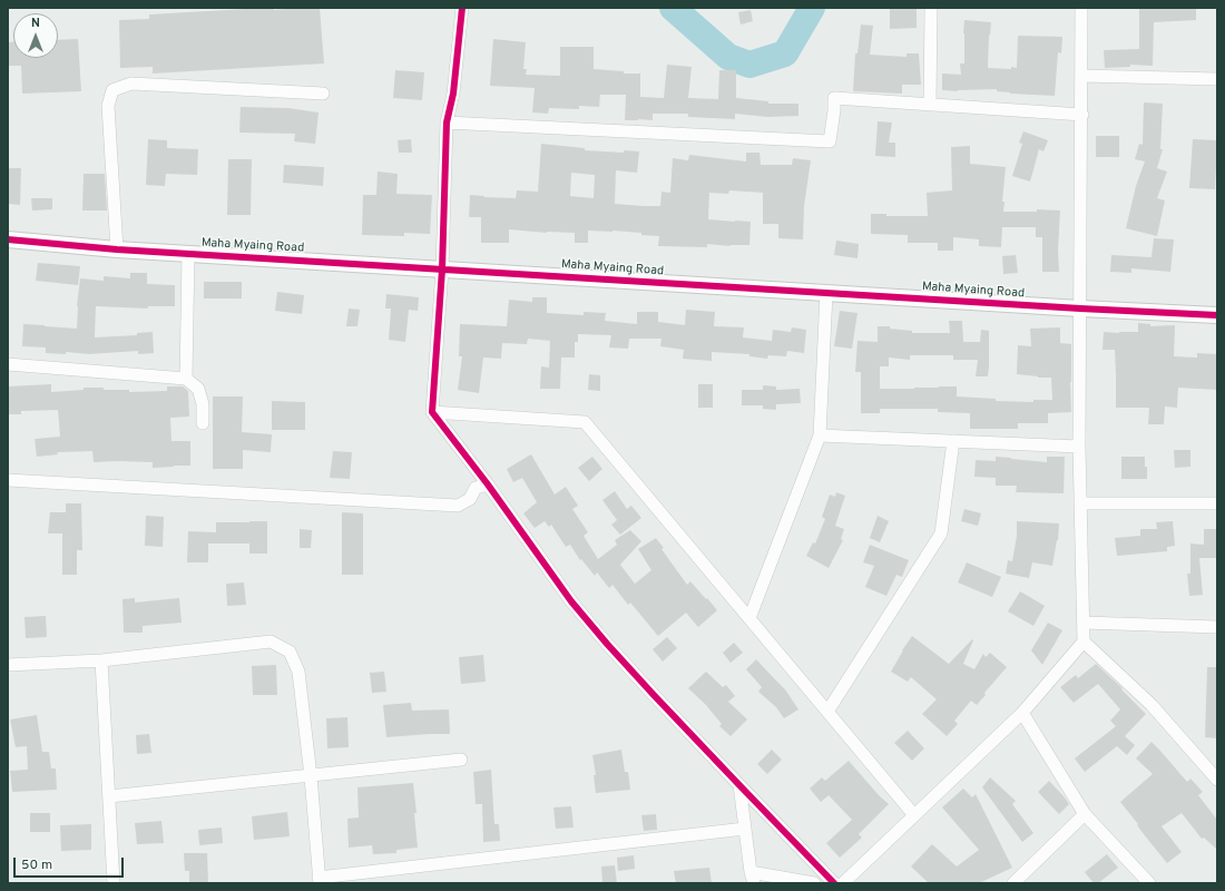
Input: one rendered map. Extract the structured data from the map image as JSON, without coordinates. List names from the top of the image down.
{
  "streets": {
    "street": ["Maha Myaing Road"]
  },
  "scale_bar": "50 m",
  "north": "top"
}
